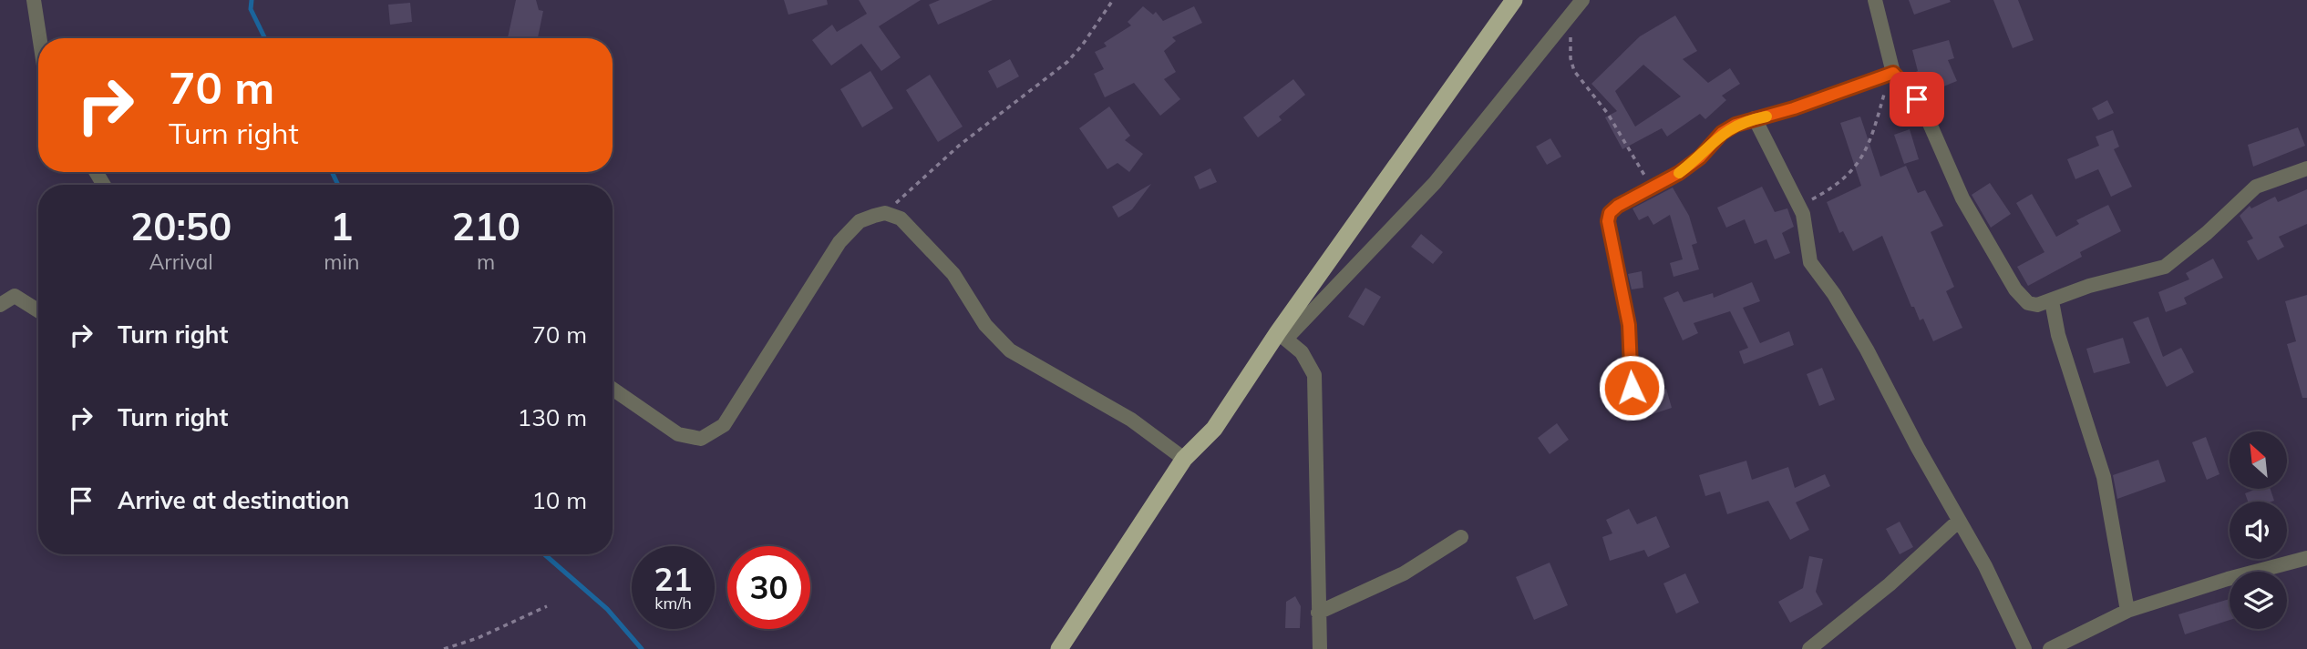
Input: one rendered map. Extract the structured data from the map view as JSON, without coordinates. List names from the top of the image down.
{
  "north": "top left",
  "page": {
    "turn": ["70 m", "Turn right"],
    "eta": [
      "20:50",
      "Arrival",
      "1",
      "min",
      "210",
      "m"
    ],
    "list": [
      {
        "name": "Turn right",
        "value": "70 m"
      },
      {
        "name": "Turn right",
        "value": "130 m"
      },
      {
        "name": "Arrive at destination",
        "value": "10 m"
      }
    ],
    "speed": "21 km/h",
    "limit": "30"
  }
}
